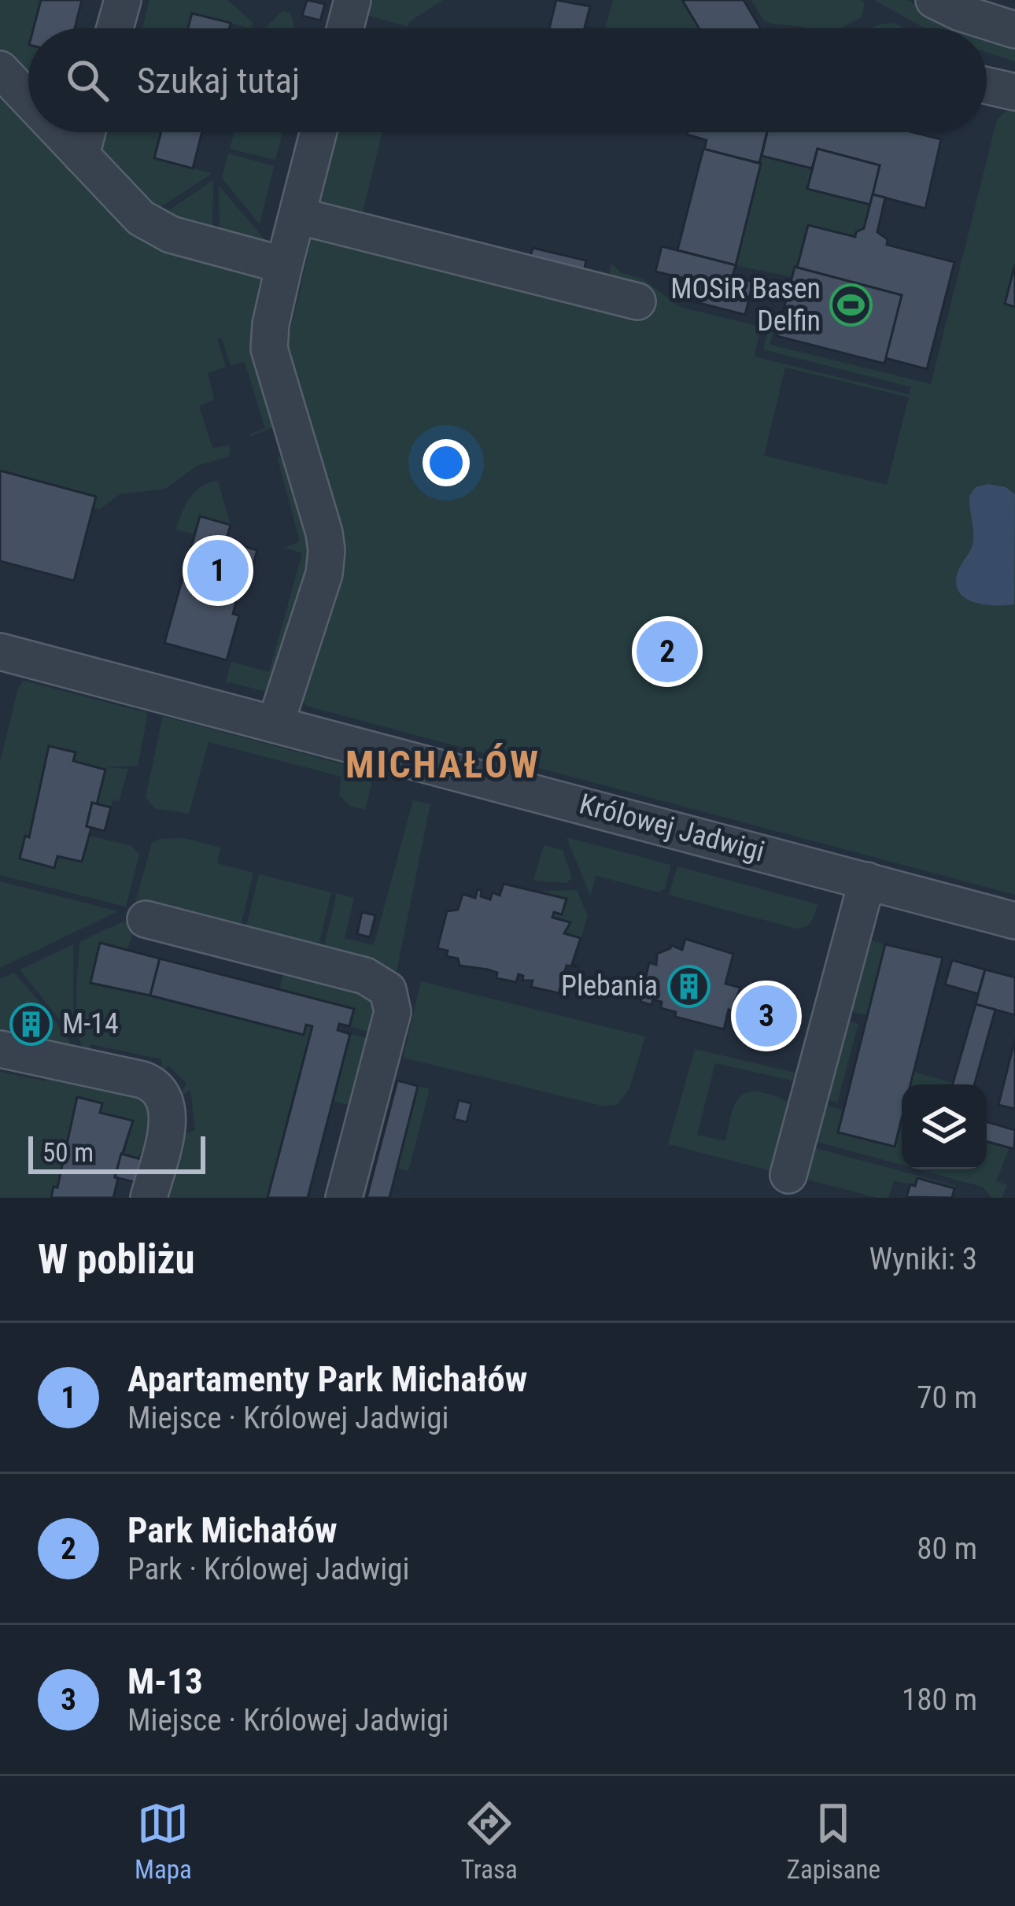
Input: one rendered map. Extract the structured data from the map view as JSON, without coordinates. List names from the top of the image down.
{
  "streets": {
    "street": ["Królowej Jadwigi"]
  },
  "districts": ["MICHAŁÓW"],
  "places": {
    "sports": ["MOSiR Basen Delfin"],
    "building": ["Plebania", "M-14"]
  },
  "scale_bar": "50 m",
  "page": {
    "search": "Szukaj tutaj",
    "pins": ["1", "2", "3"],
    "scale": "50 m",
    "heading": ["W pobliżu", "Wyniki: 3"],
    "list": [
      {
        "mark": "1",
        "name": "Apartamenty Park Michałów",
        "note": "Miejsce · Królowej Jadwigi",
        "value": "70 m"
      },
      {
        "mark": "2",
        "name": "Park Michałów",
        "note": "Park · Królowej Jadwigi",
        "value": "80 m"
      },
      {
        "mark": "3",
        "name": "M-13",
        "note": "Miejsce · Królowej Jadwigi",
        "value": "180 m"
      }
    ],
    "nav": ["Mapa", "Trasa", "Zapisane"]
  }
}
